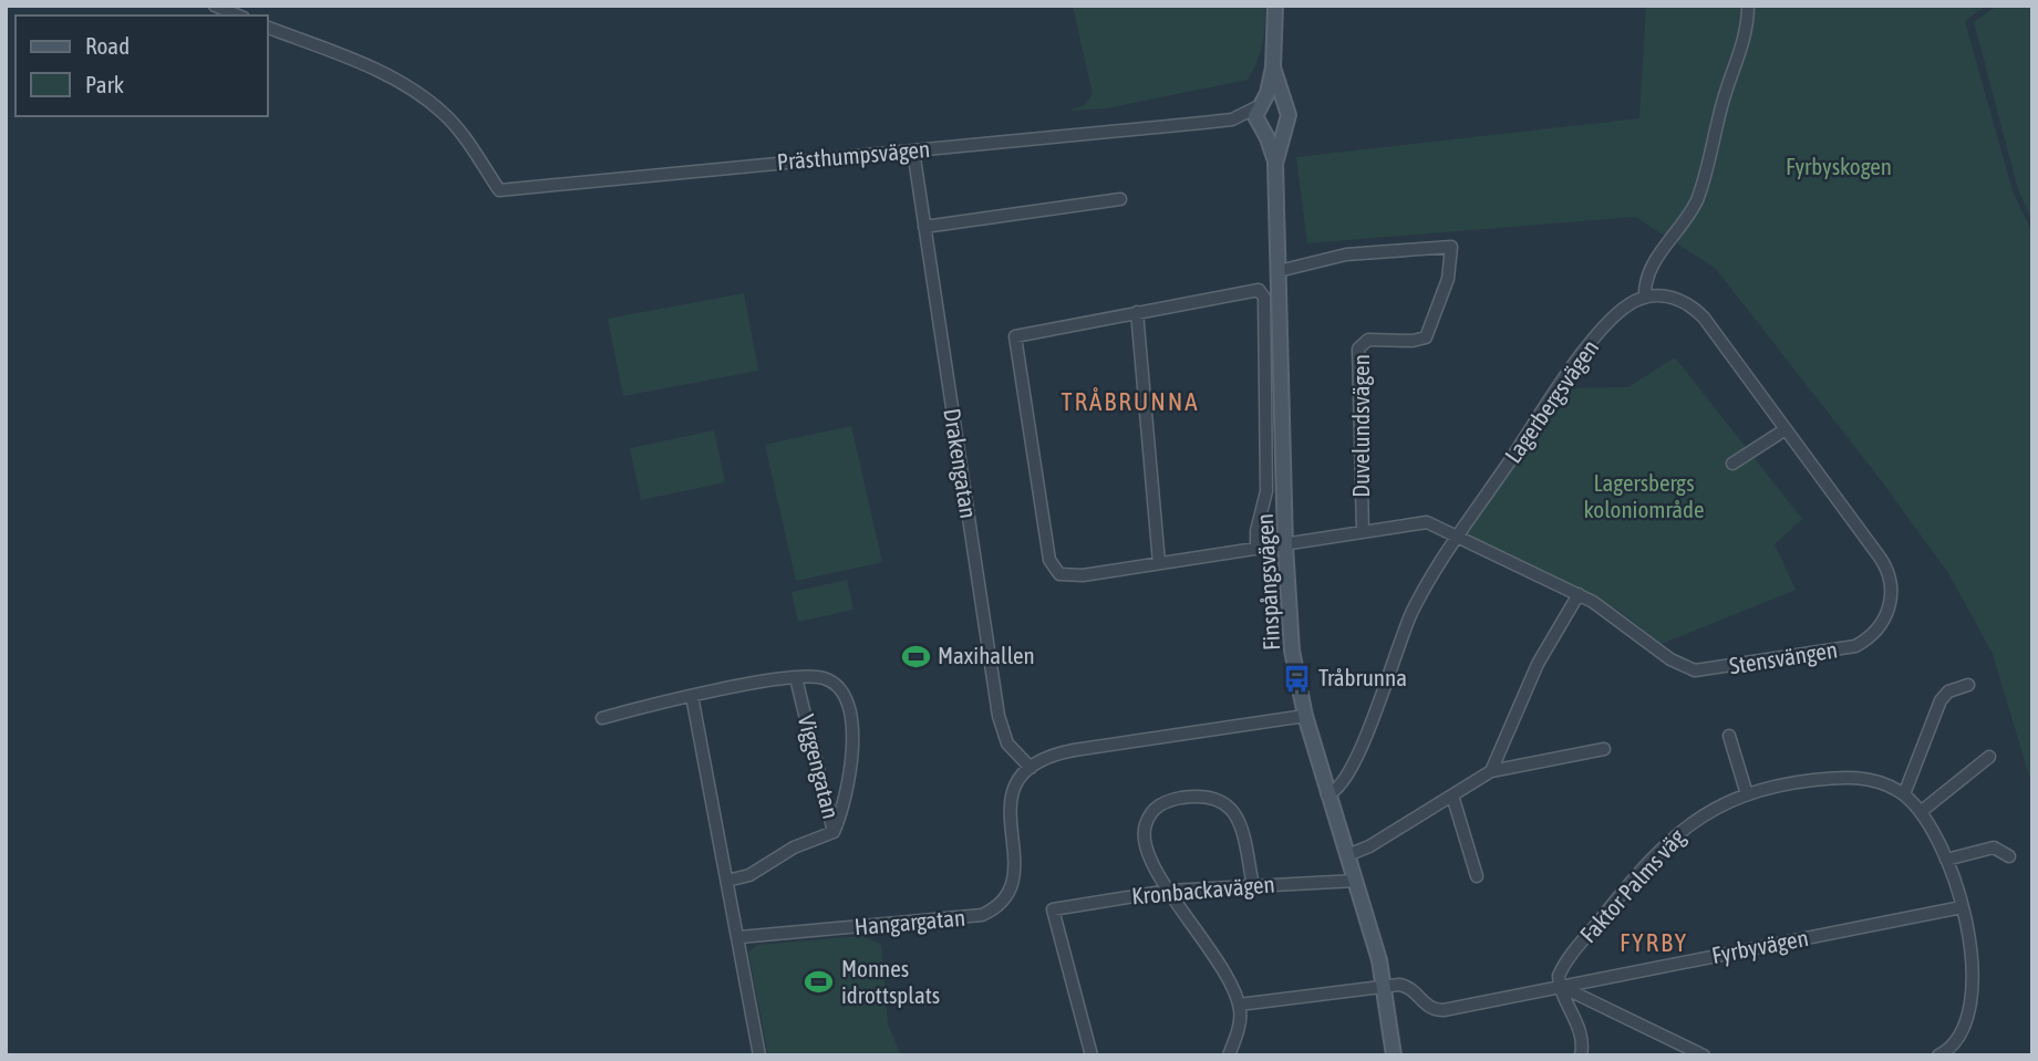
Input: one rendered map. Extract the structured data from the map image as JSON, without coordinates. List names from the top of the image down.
{
  "streets": {
    "main road": ["Finspångsvägen"],
    "street": [
      "Prästhumpsvägen",
      "Lagerbergsvägen",
      "Duvelundsvägen",
      "Drakengatan",
      "Stensvängen",
      "Viggengatan",
      "Faktor Palms väg",
      "Kronbackavägen",
      "Hangargatan",
      "Fyrbyvägen"
    ]
  },
  "crossings": [
    ["Prästhumpsvägen", "Drakengatan"],
    ["Prästhumpsvägen", "Finspångsvägen"],
    ["Lagerbergsvägen", "Finspångsvägen"],
    ["Lagerbergsvägen", "Stensvängen"],
    ["Duvelundsvägen", "Finspångsvägen"],
    ["Duvelundsvägen", "Stensvängen"],
    ["Drakengatan", "Hangargatan"],
    ["Finspångsvägen", "Stensvängen"],
    ["Finspångsvägen", "Kronbackavägen"],
    ["Finspångsvägen", "Fyrbyvägen"],
    ["Faktor Palms väg", "Fyrbyvägen"]
  ],
  "districts": ["TRÅBRUNNA", "FYRBY"],
  "parks": ["Fyrbyskogen", "Lagersbergs koloniområde"],
  "places": {
    "sports": ["Maxihallen", "Monnes idrottsplats"],
    "bus stop": ["Tråbrunna"]
  },
  "legend": ["Road", "Park"]
}
